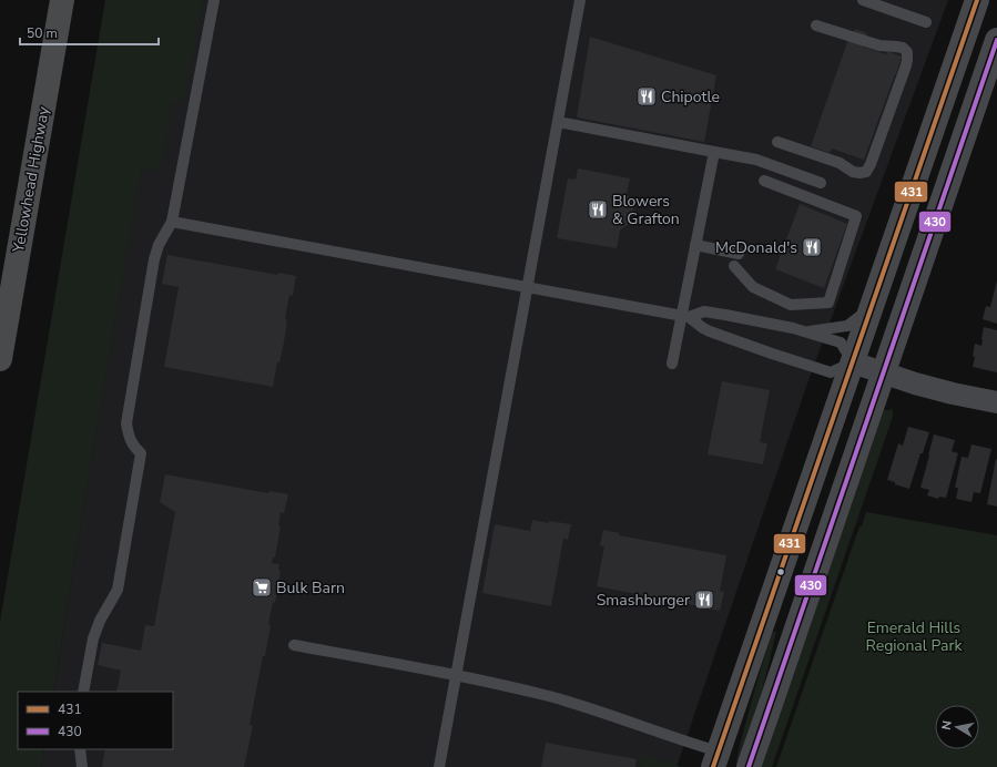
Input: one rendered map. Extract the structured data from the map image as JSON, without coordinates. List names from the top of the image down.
{
  "streets": {
    "highway": ["Yellowhead Highway"]
  },
  "parks": ["Emerald Hills Regional Park"],
  "places": {
    "restaurant": [
      "Chipotle",
      "Blowers & Grafton",
      "McDonald's",
      "Smashburger"
    ],
    "supermarket": ["Bulk Barn"]
  },
  "lines": ["transit line 431", "transit line 430"],
  "legend": ["431", "430"],
  "scale_bar": "50 m",
  "north": "left"
}
